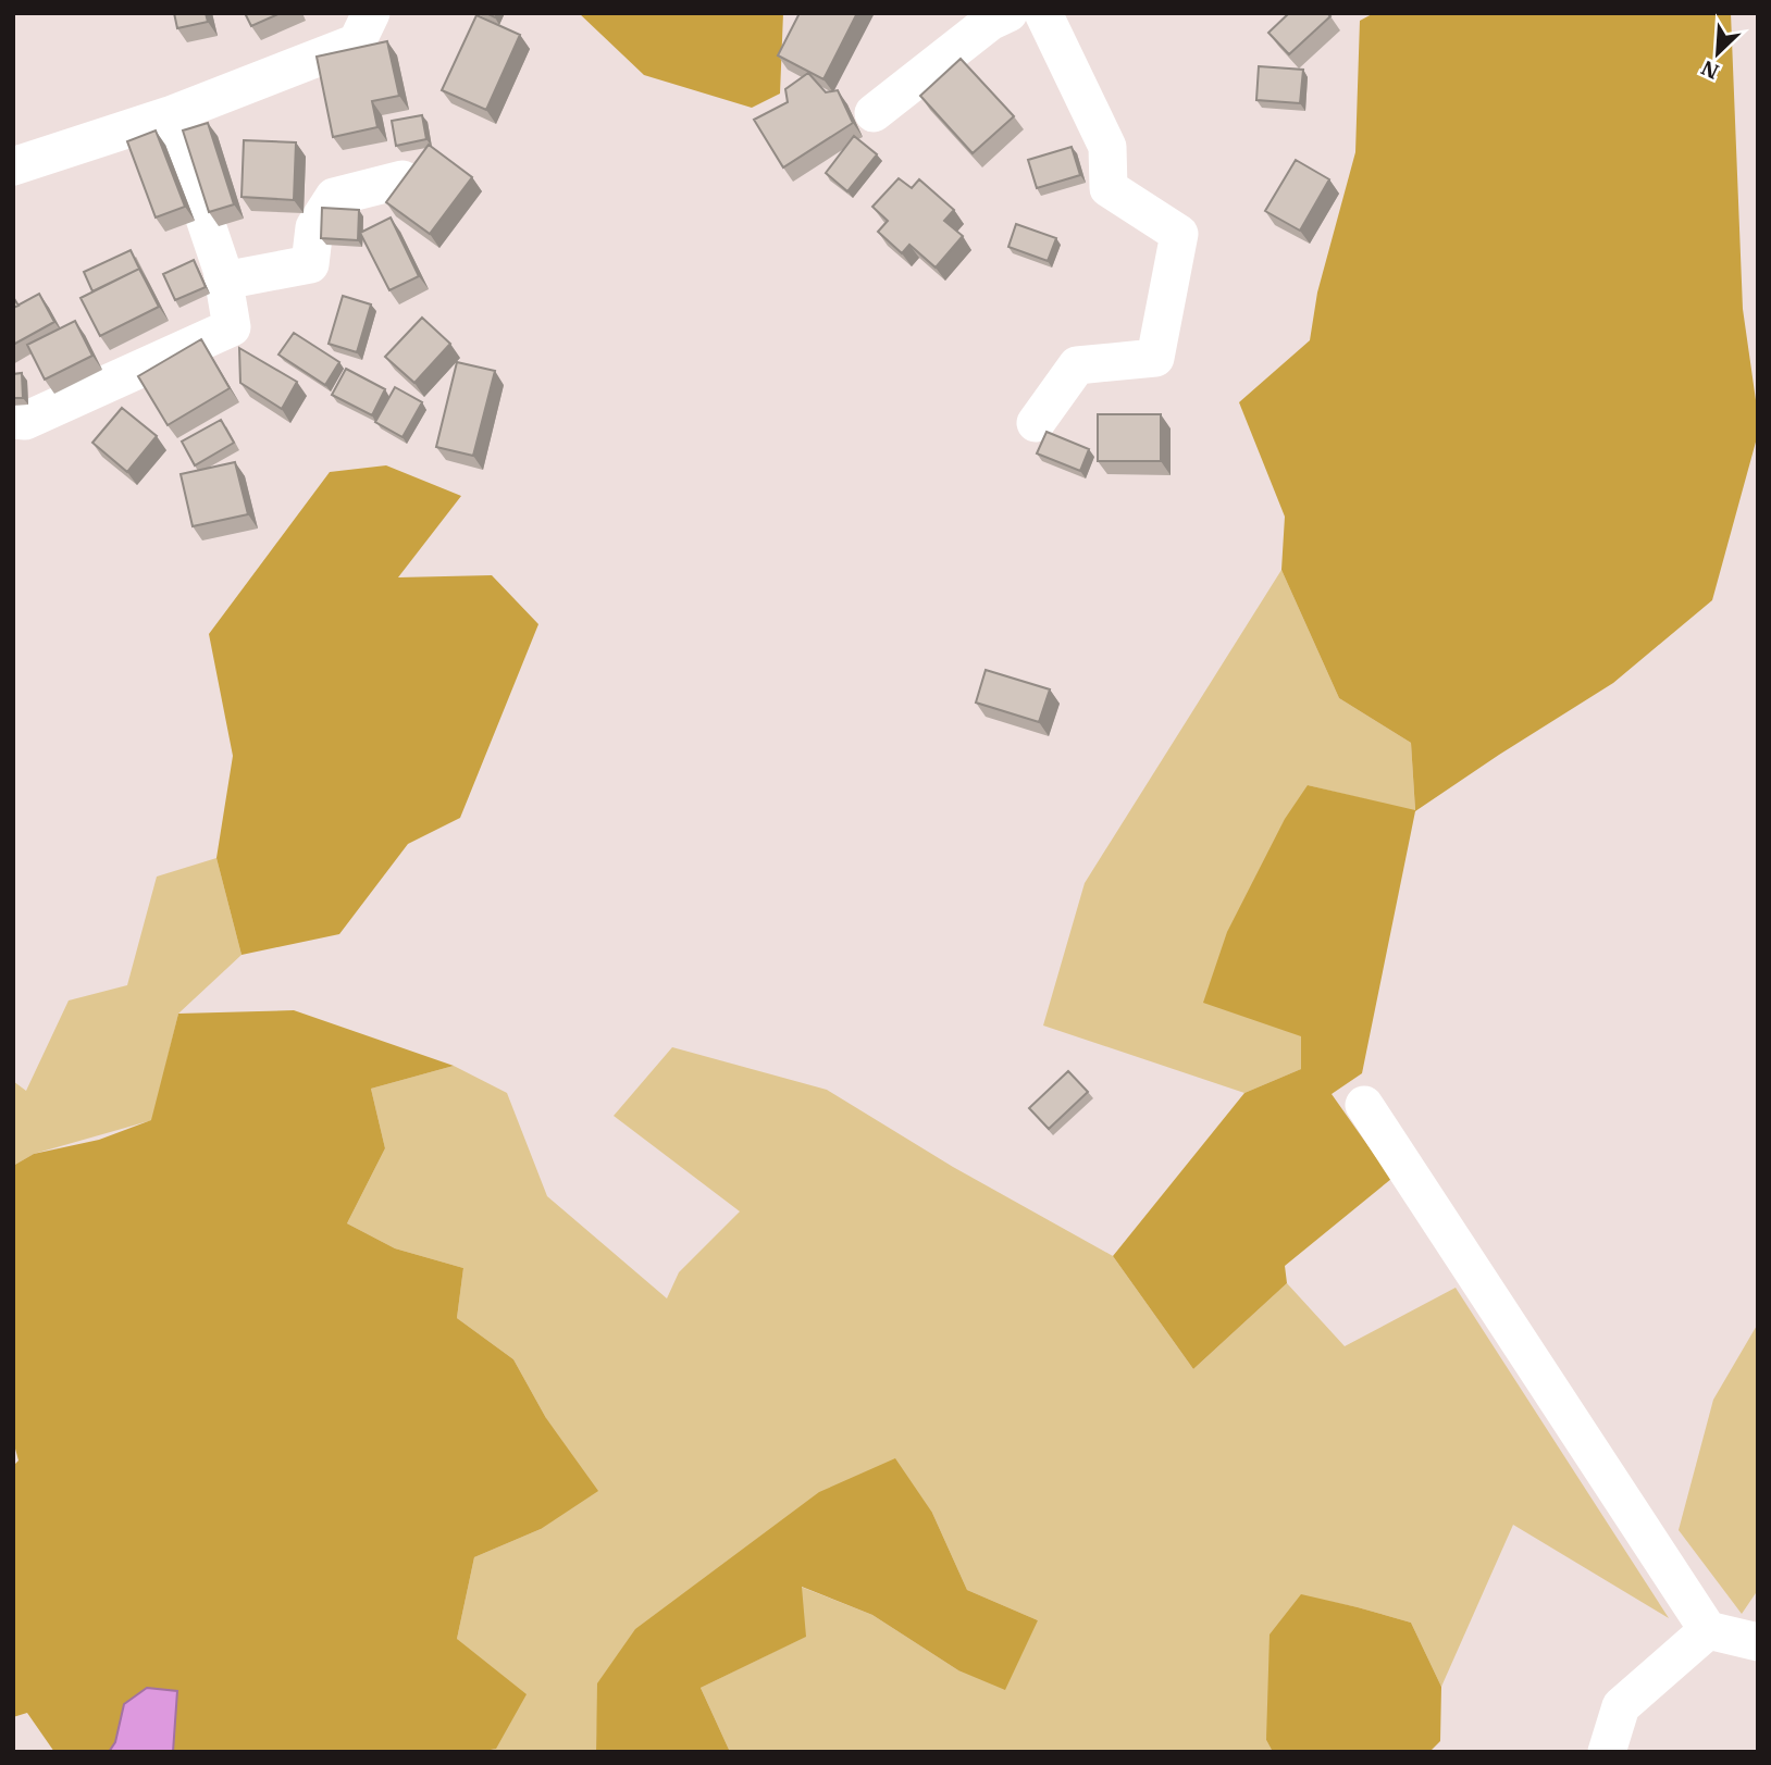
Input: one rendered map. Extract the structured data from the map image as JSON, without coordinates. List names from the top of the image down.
{
  "north": "bottom left"
}
